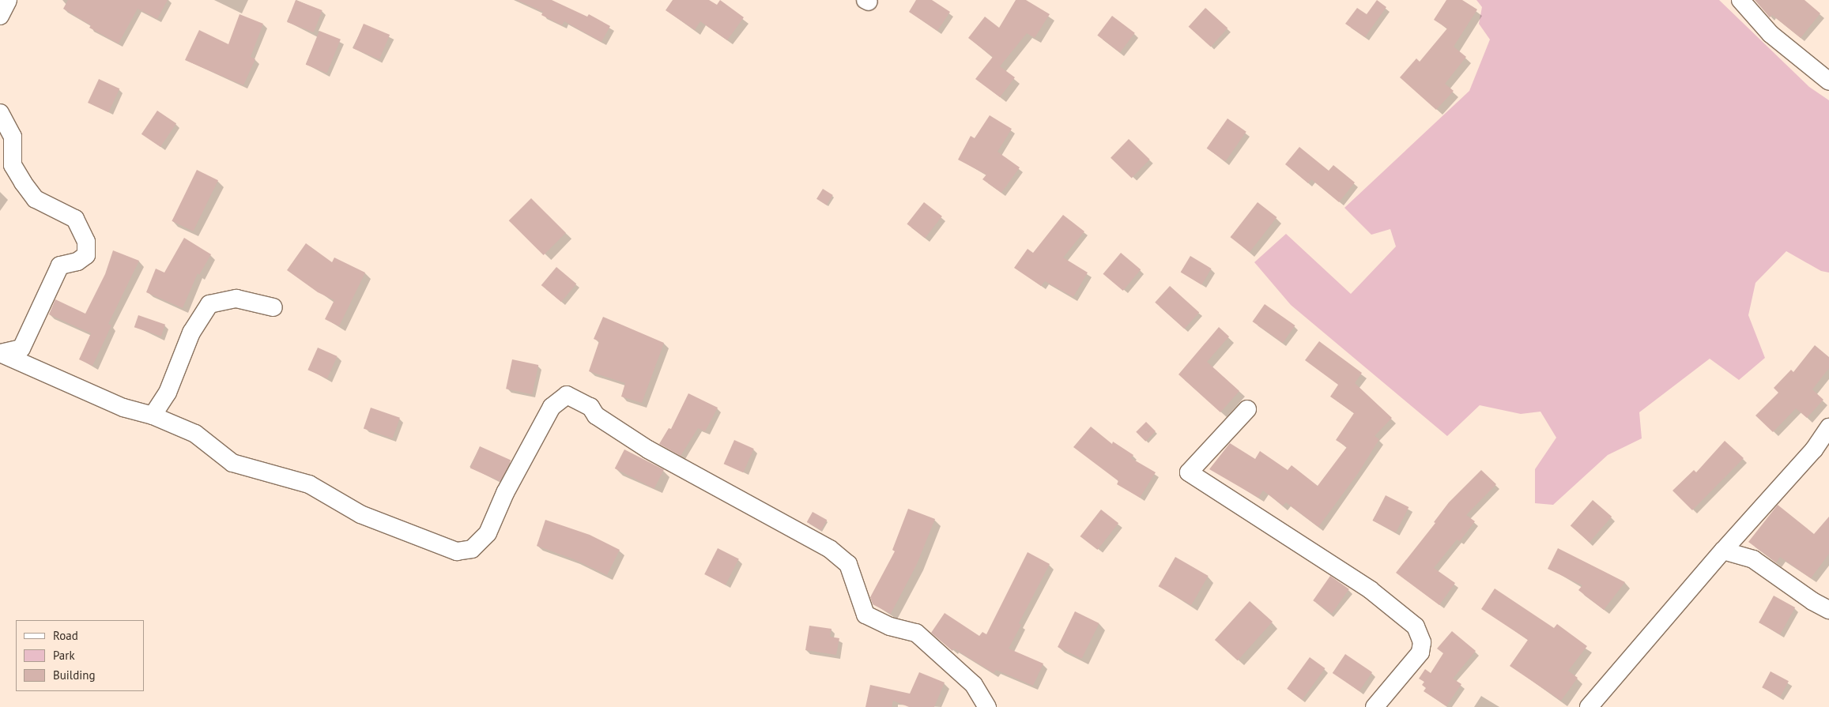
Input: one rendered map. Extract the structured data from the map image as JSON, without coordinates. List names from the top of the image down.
{
  "legend": ["Road", "Park", "Building"]
}
